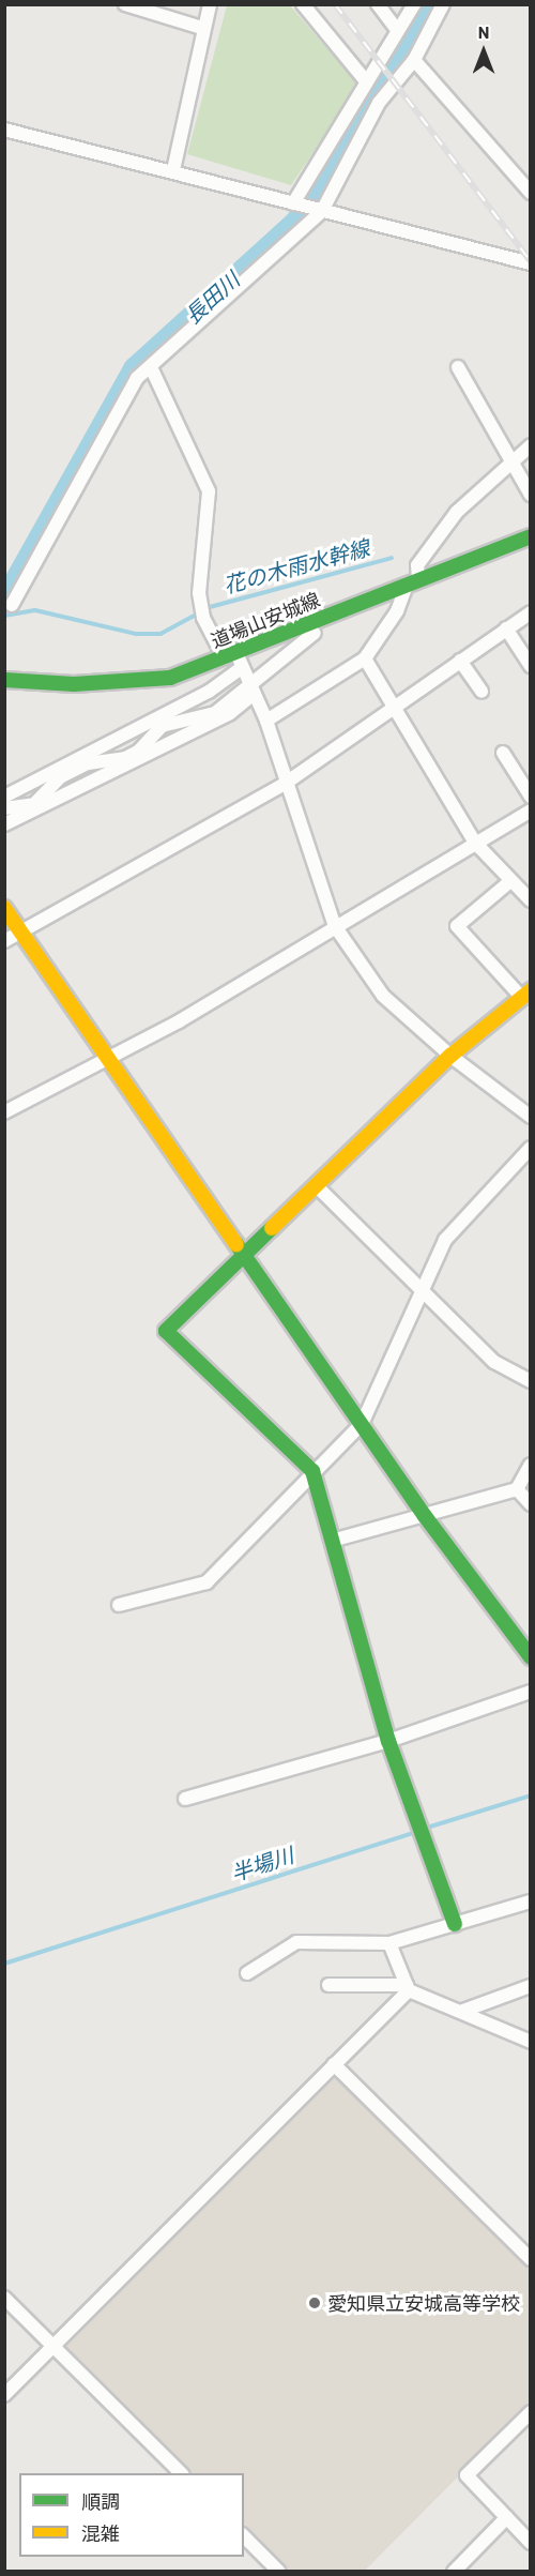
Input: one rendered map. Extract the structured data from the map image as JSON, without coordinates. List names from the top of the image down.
{
  "streets": {
    "street": ["道場山安城線"]
  },
  "water": ["長田川", "花の木雨水幹線", "半場川"],
  "places": ["愛知県立安城高等学校"],
  "legend": ["順調", "混雑"],
  "north": "top"
}
